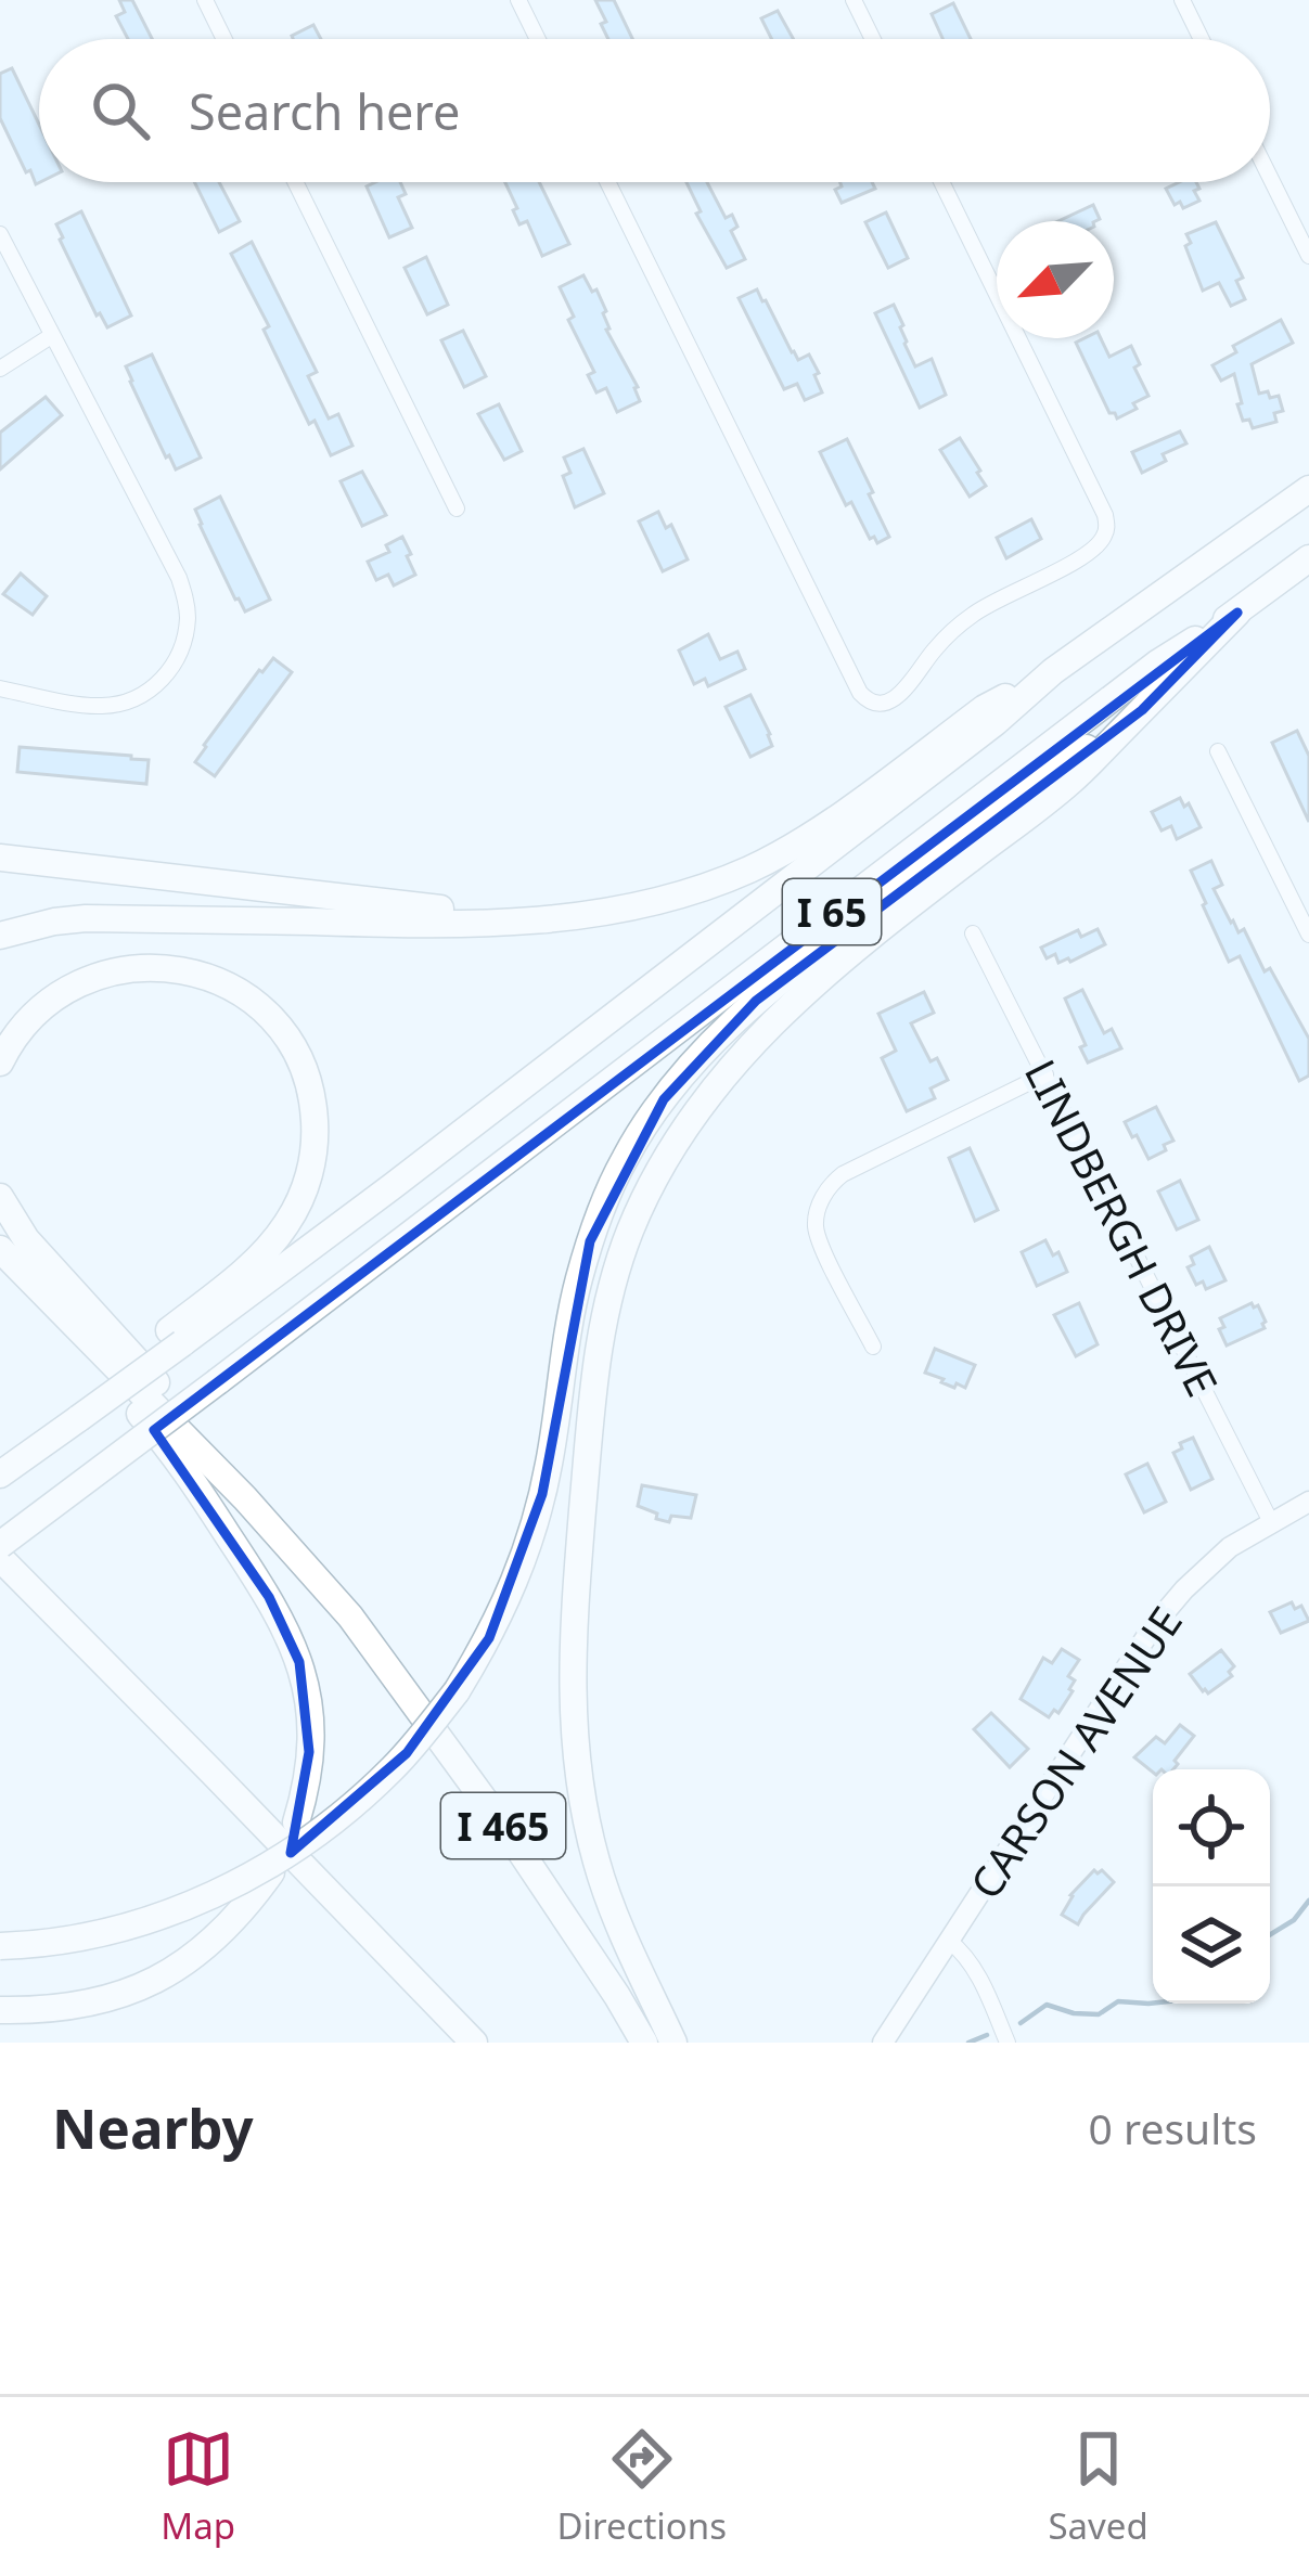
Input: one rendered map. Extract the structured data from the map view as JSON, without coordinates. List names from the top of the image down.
{
  "streets": {
    "highway": ["I 65", "I 465"],
    "main road": ["CARSON AVENUE"],
    "street": ["LINDBERGH DRIVE"]
  },
  "crossings": [
    ["LINDBERGH DRIVE", "CARSON AVENUE"]
  ],
  "north": "bottom left",
  "page": {
    "search": "Search here",
    "heading": ["Nearby", "0 results"],
    "nav": ["Map", "Directions", "Saved"]
  }
}
